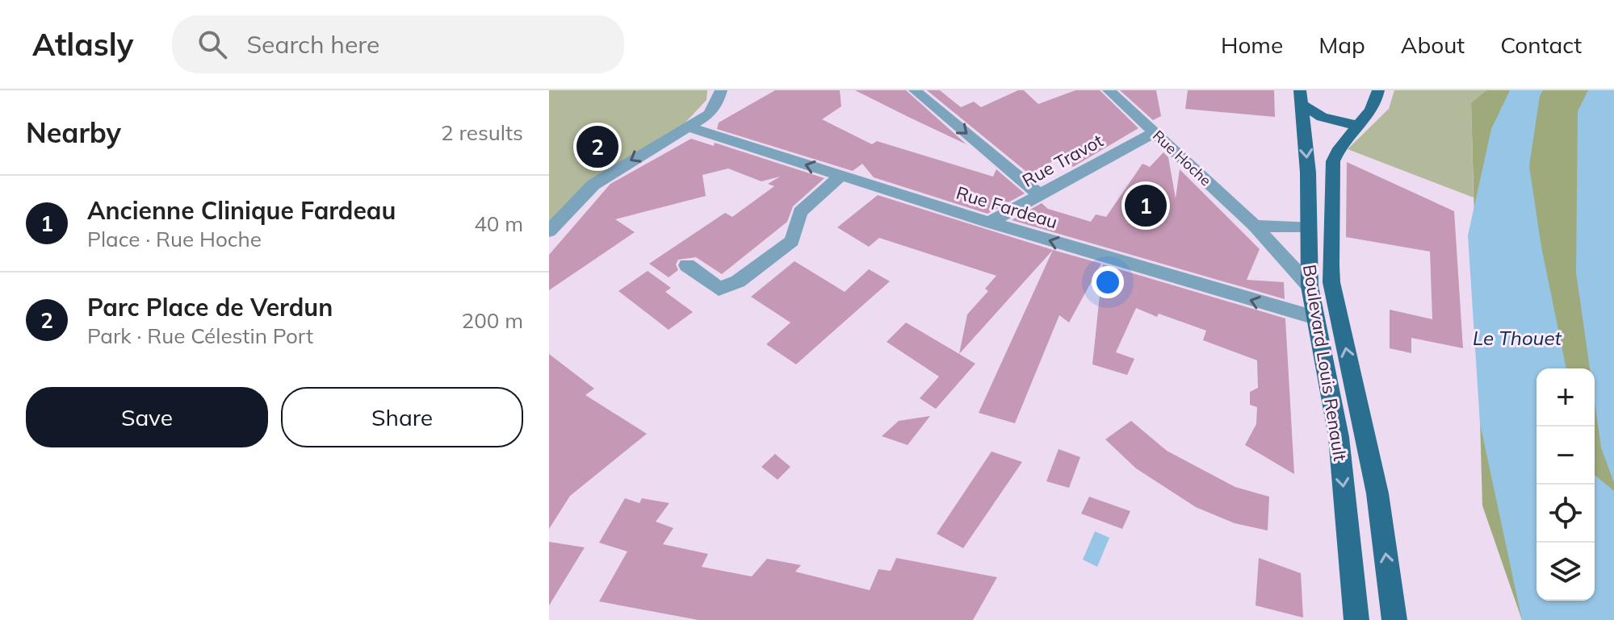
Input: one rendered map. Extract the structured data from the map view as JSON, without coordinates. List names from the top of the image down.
{
  "streets": {
    "main road": ["Boulevard Louis Renault"],
    "street": ["Rue Hoche", "Rue Travot", "Rue Fardeau"]
  },
  "crossings": [
    ["Rue Hoche", "Rue Travot"],
    ["Rue Hoche", "Boulevard Louis Renault"],
    ["Rue Travot", "Rue Fardeau"],
    ["Rue Fardeau", "Boulevard Louis Renault"]
  ],
  "one_way": ["Rue Fardeau"],
  "water": ["Le Thouet"],
  "page": {
    "header": "Atlasly",
    "search": "Search here",
    "nav": [
      "Home",
      "Map",
      "About",
      "Contact"
    ],
    "heading": ["Nearby", "2 results"],
    "pins": ["2", "1"],
    "list": [
      {
        "mark": "1",
        "name": "Ancienne Clinique Fardeau",
        "note": "Place · Rue Hoche",
        "value": "40 m"
      },
      {
        "mark": "2",
        "name": "Parc Place de Verdun",
        "note": "Park · Rue Célestin Port",
        "value": "200 m"
      }
    ],
    "buttons": ["Save", "Share"],
    "map_buttons": ["+", "−"]
  }
}
